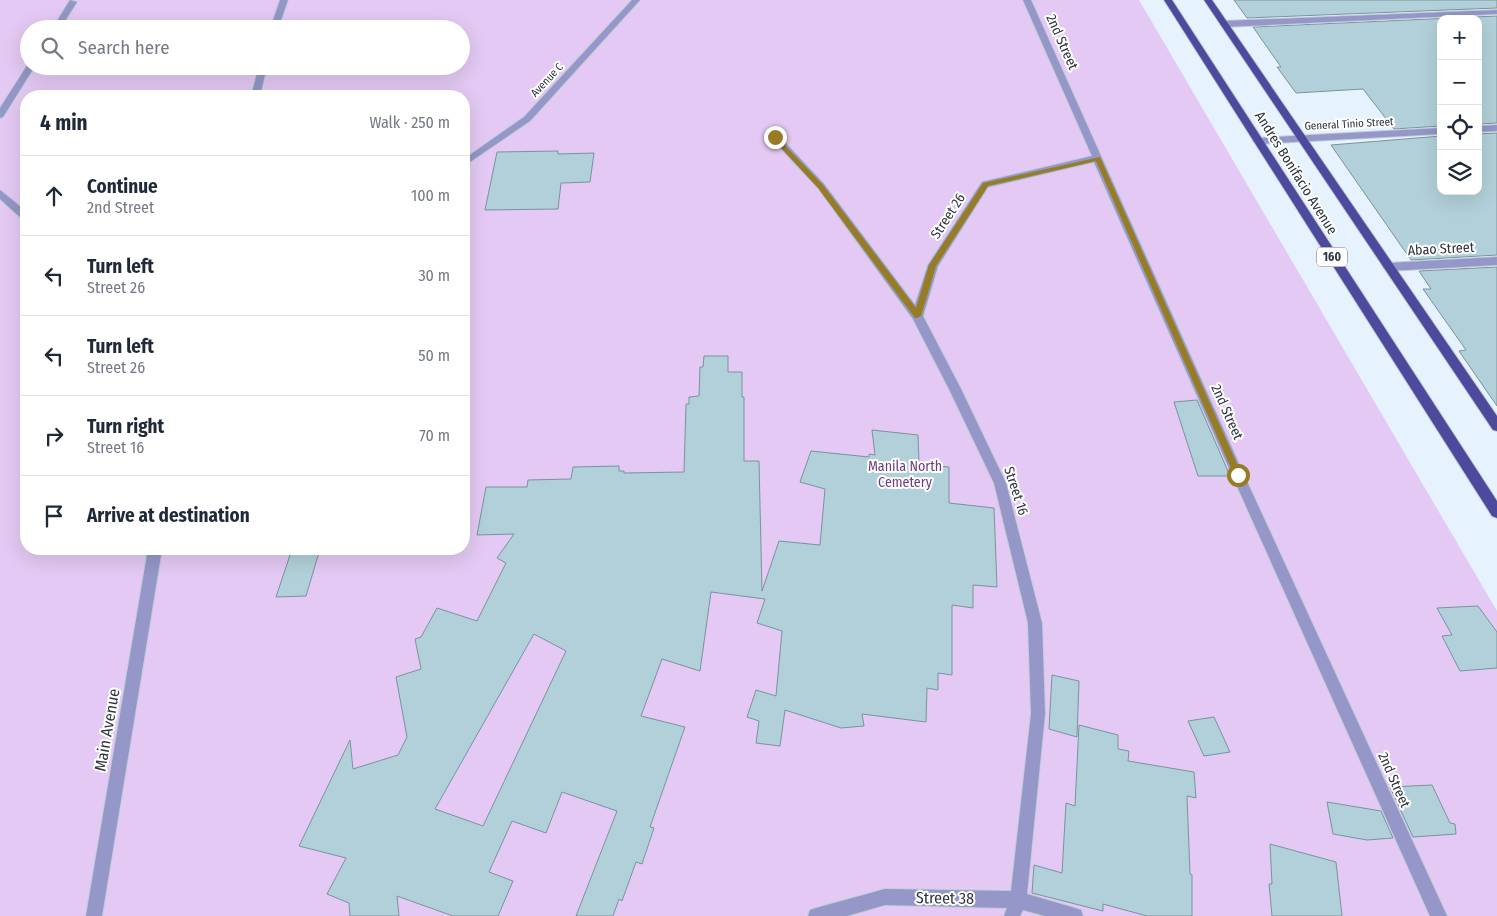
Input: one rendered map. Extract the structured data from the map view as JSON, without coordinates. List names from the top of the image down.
{
  "streets": {
    "main road": ["Andres Bonifacio Avenue", "160"],
    "street": [
      "2nd Street",
      "Avenue C",
      "General Tinio Street",
      "Street 26",
      "Abao Street",
      "Street 16",
      "Main Avenue",
      "Street 38"
    ]
  },
  "crossings": [
    ["2nd Street", "Street 26"],
    ["General Tinio Street", "Andres Bonifacio Avenue"],
    ["Andres Bonifacio Avenue", "Abao Street"],
    ["Street 26", "Street 16"],
    ["Street 16", "Street 38"]
  ],
  "parks": ["Manila North Cemetery"],
  "page": {
    "map_buttons": ["+", "−"],
    "search": "Search here",
    "heading": ["4 min", "Walk · 250 m"],
    "list": [
      ["Continue", "2nd Street", "100 m"],
      ["Turn left", "Street 26", "30 m"],
      ["Turn left", "Street 26", "50 m"],
      ["Turn right", "Street 16", "70 m"],
      "Arrive at destination"
    ]
  }
}
